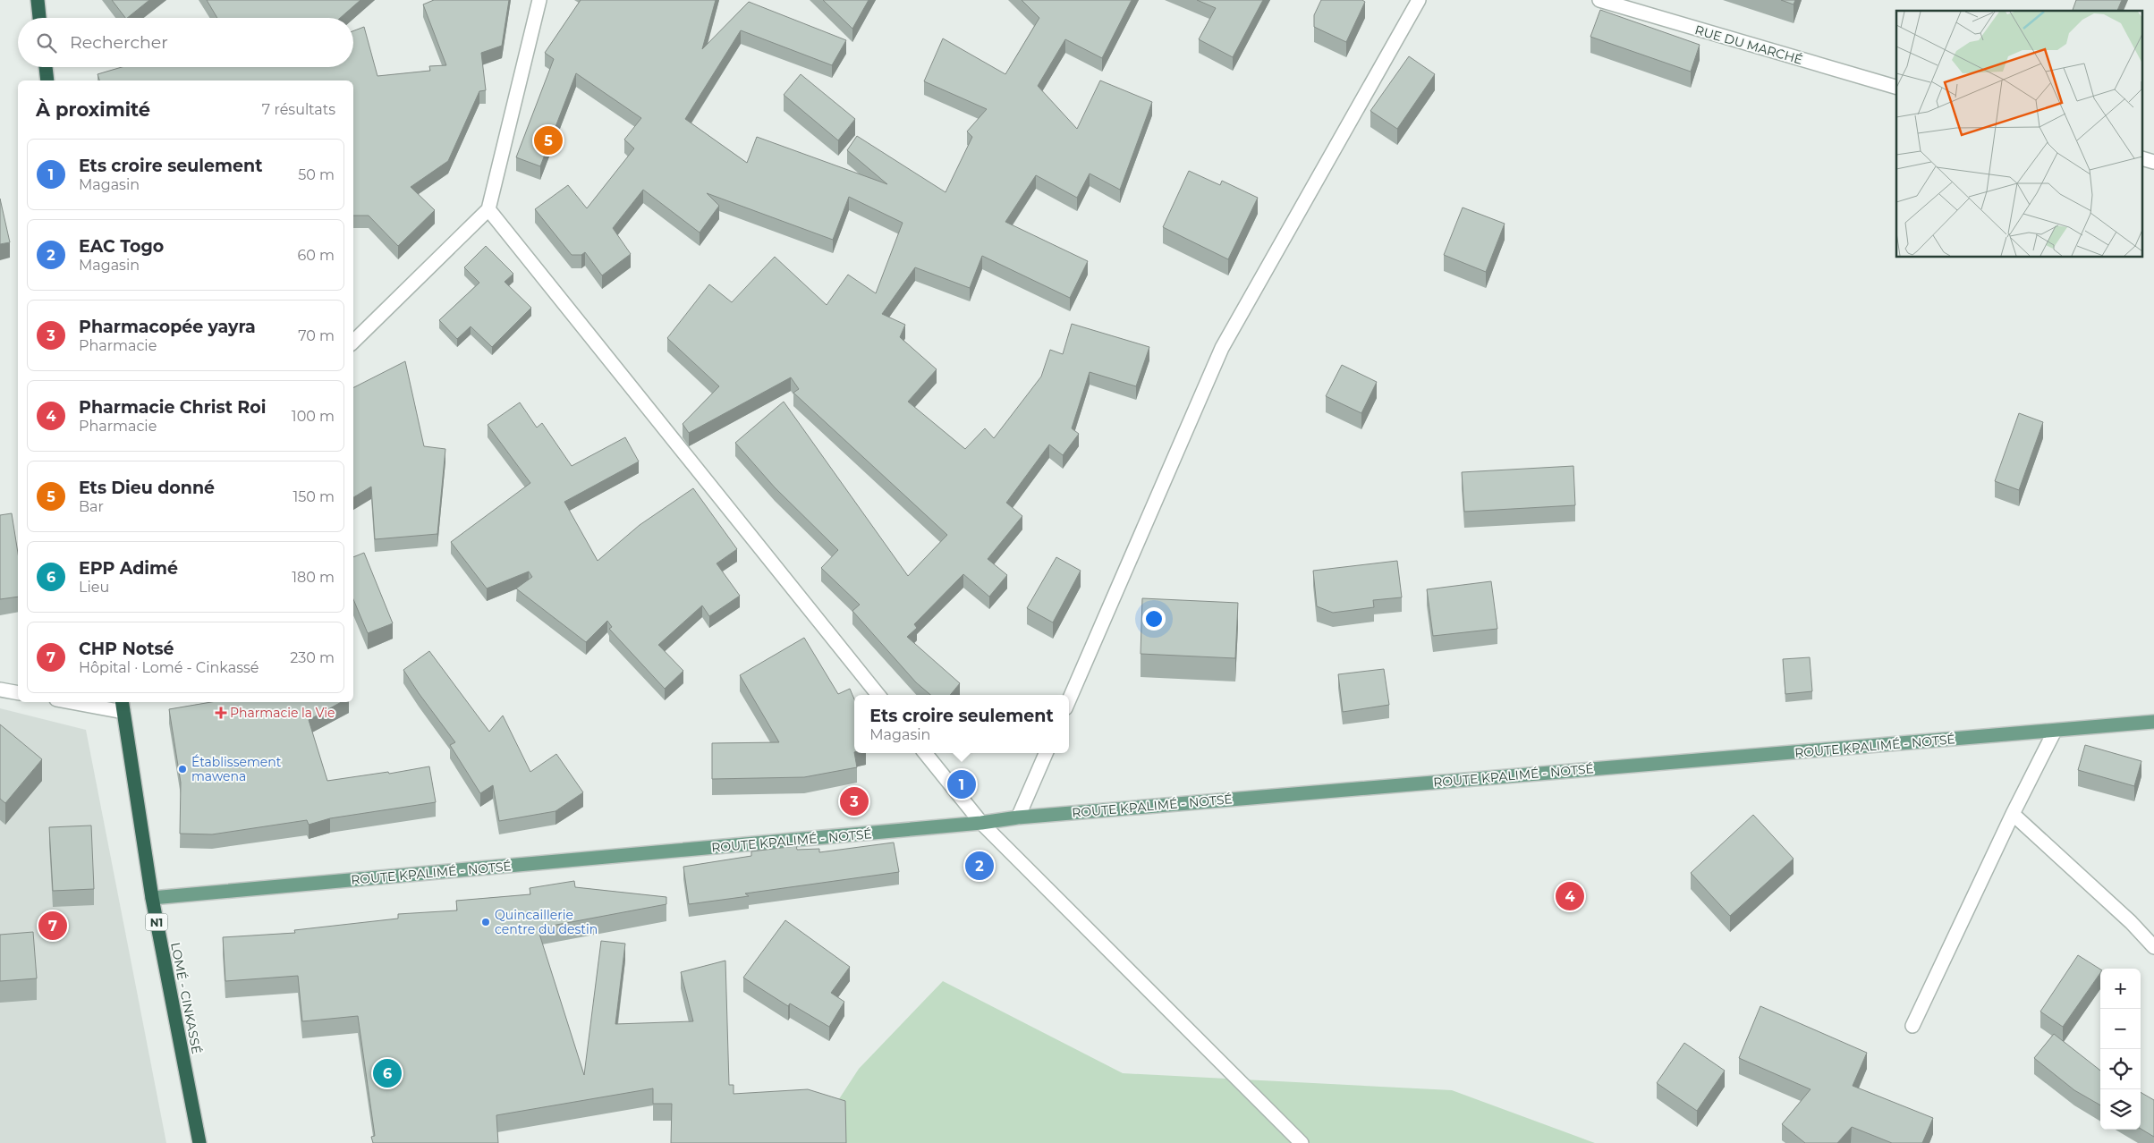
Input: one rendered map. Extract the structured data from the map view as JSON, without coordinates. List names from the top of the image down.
{
  "streets": {
    "highway": ["N1", "LOMÉ - CINKASSÉ"],
    "main road": ["ROUTE KPALIMÉ - NOTSÉ"],
    "street": ["RUE DU MARCHÉ"]
  },
  "crossings": [
    ["ROUTE KPALIMÉ - NOTSÉ", "LOMÉ - CINKASSÉ"]
  ],
  "places": {
    "health": ["Pharmacie la Vie"],
    "other": ["Établissement mawena", "Quincaillerie centre du destin"]
  },
  "page": {
    "search": "Rechercher",
    "heading": ["À proximité", "7 résultats"],
    "pins": [
      "5",
      "1",
      "3",
      "2",
      "4",
      "7",
      "6"
    ],
    "list": [
      {
        "mark": "1",
        "name": "Ets croire seulement",
        "note": "Magasin",
        "value": "50 m"
      },
      {
        "mark": "2",
        "name": "EAC Togo",
        "note": "Magasin",
        "value": "60 m"
      },
      {
        "mark": "3",
        "name": "Pharmacopée yayra",
        "note": "Pharmacie",
        "value": "70 m"
      },
      {
        "mark": "4",
        "name": "Pharmacie Christ Roi",
        "note": "Pharmacie",
        "value": "100 m"
      },
      {
        "mark": "5",
        "name": "Ets Dieu donné",
        "note": "Bar",
        "value": "150 m"
      },
      {
        "mark": "6",
        "name": "EPP Adimé",
        "note": "Lieu",
        "value": "180 m"
      },
      {
        "mark": "7",
        "name": "CHP Notsé",
        "note": "Hôpital · Lomé - Cinkassé",
        "value": "230 m"
      }
    ],
    "popup": ["Ets croire seulement", "Magasin"],
    "map_buttons": ["+", "−"]
  }
}
